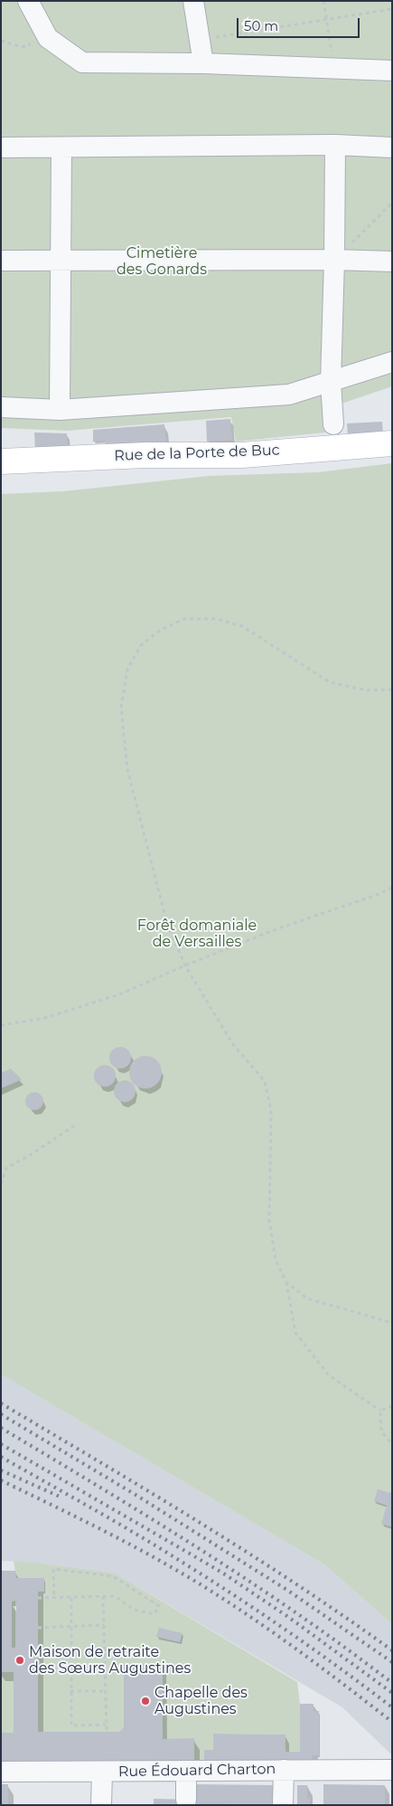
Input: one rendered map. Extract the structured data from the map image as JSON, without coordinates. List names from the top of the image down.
{
  "streets": {
    "main road": ["Rue de la Porte de Buc"],
    "street": ["Rue Édouard Charton"]
  },
  "parks": ["Cimetière des Gonards", "Forêt domaniale de Versailles"],
  "places": ["Maison de retraite des Sœurs Augustines", "Chapelle des Augustines"],
  "scale_bar": "50 m"
}
